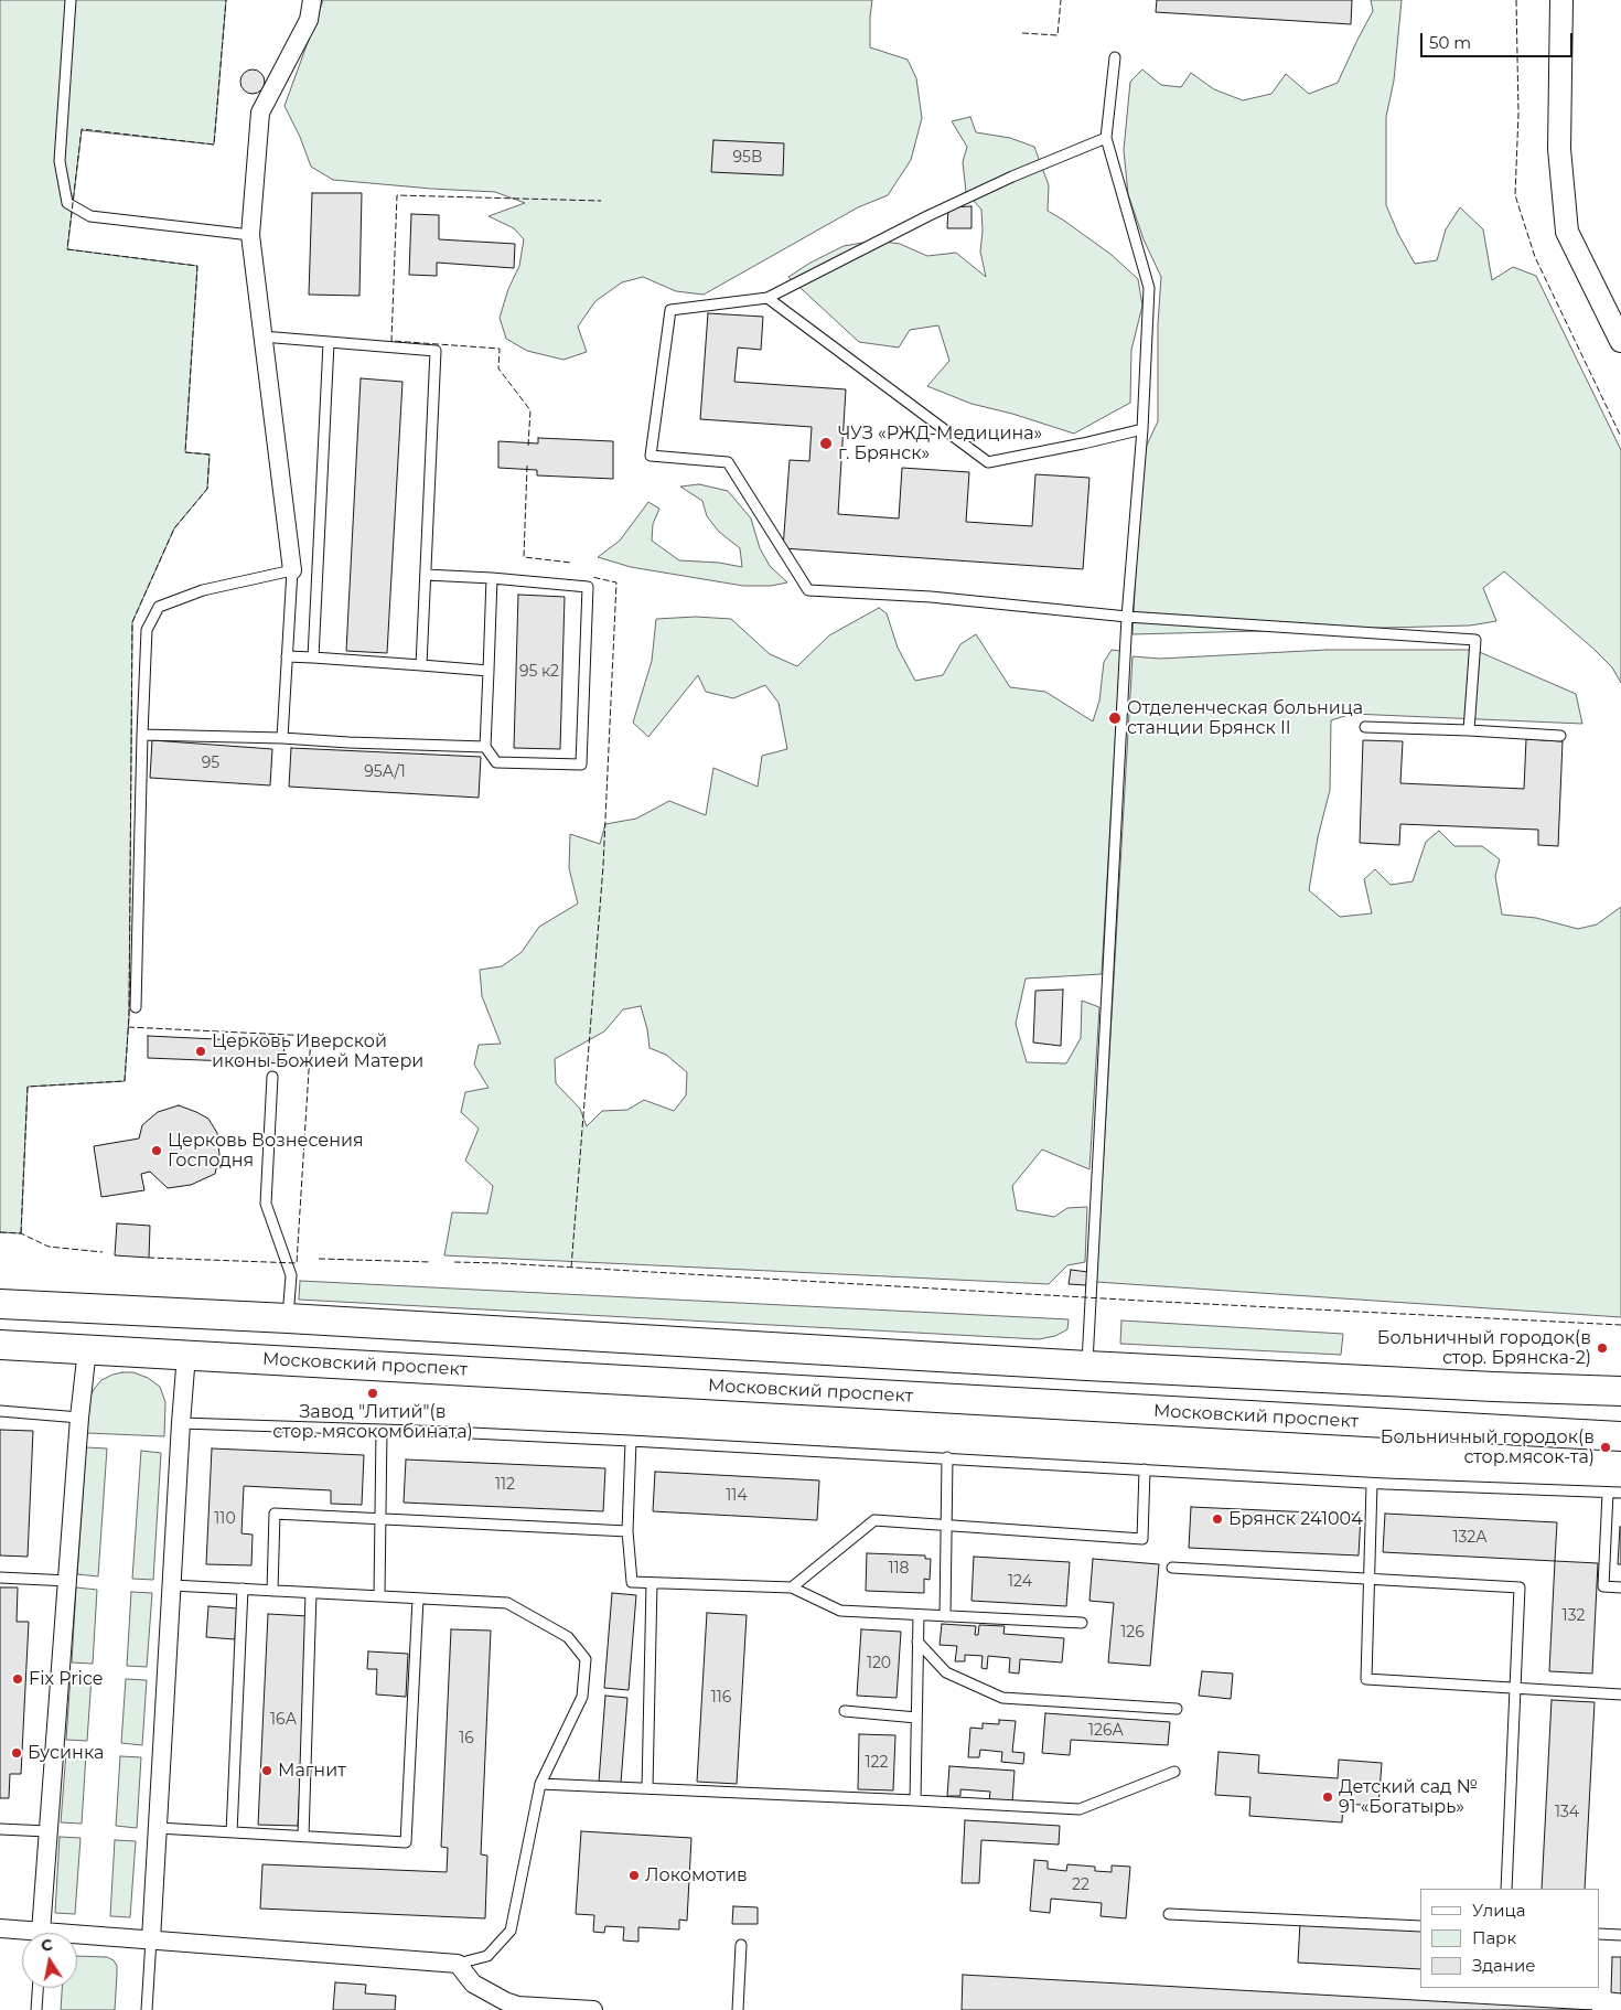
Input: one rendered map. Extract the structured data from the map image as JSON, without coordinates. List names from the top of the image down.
{
  "streets": {
    "main road": ["Московский проспект"]
  },
  "places": [
    "ЧУЗ «РЖД-Медицина» г. Брянск»",
    "Отделенческая больница станции Брянск II",
    "Церковь Иверской иконы Божией Матери",
    "Церковь Вознесения Господня",
    "Больничный городок(в стор. Брянска-2)",
    "Завод \"Литий\"(в стор. мясокомбината)",
    "Больничный городок(в стор.мясок-та)",
    "Брянск 241004",
    "Fix Price",
    "Бусинка",
    "Магнит",
    "Детский сад № 91 «Богатырь»",
    "Локомотив"
  ],
  "house_numbers": [
    "95В",
    "95 к2",
    "95",
    "95А/1",
    "112",
    "114",
    "110",
    "132А",
    "118",
    "124",
    "132",
    "126",
    "120",
    "116",
    "16А",
    "126А",
    "16",
    "122",
    "134",
    "22"
  ],
  "legend": ["Улица", "Парк", "Здание"],
  "scale_bar": "50 m",
  "north": "top"
}
